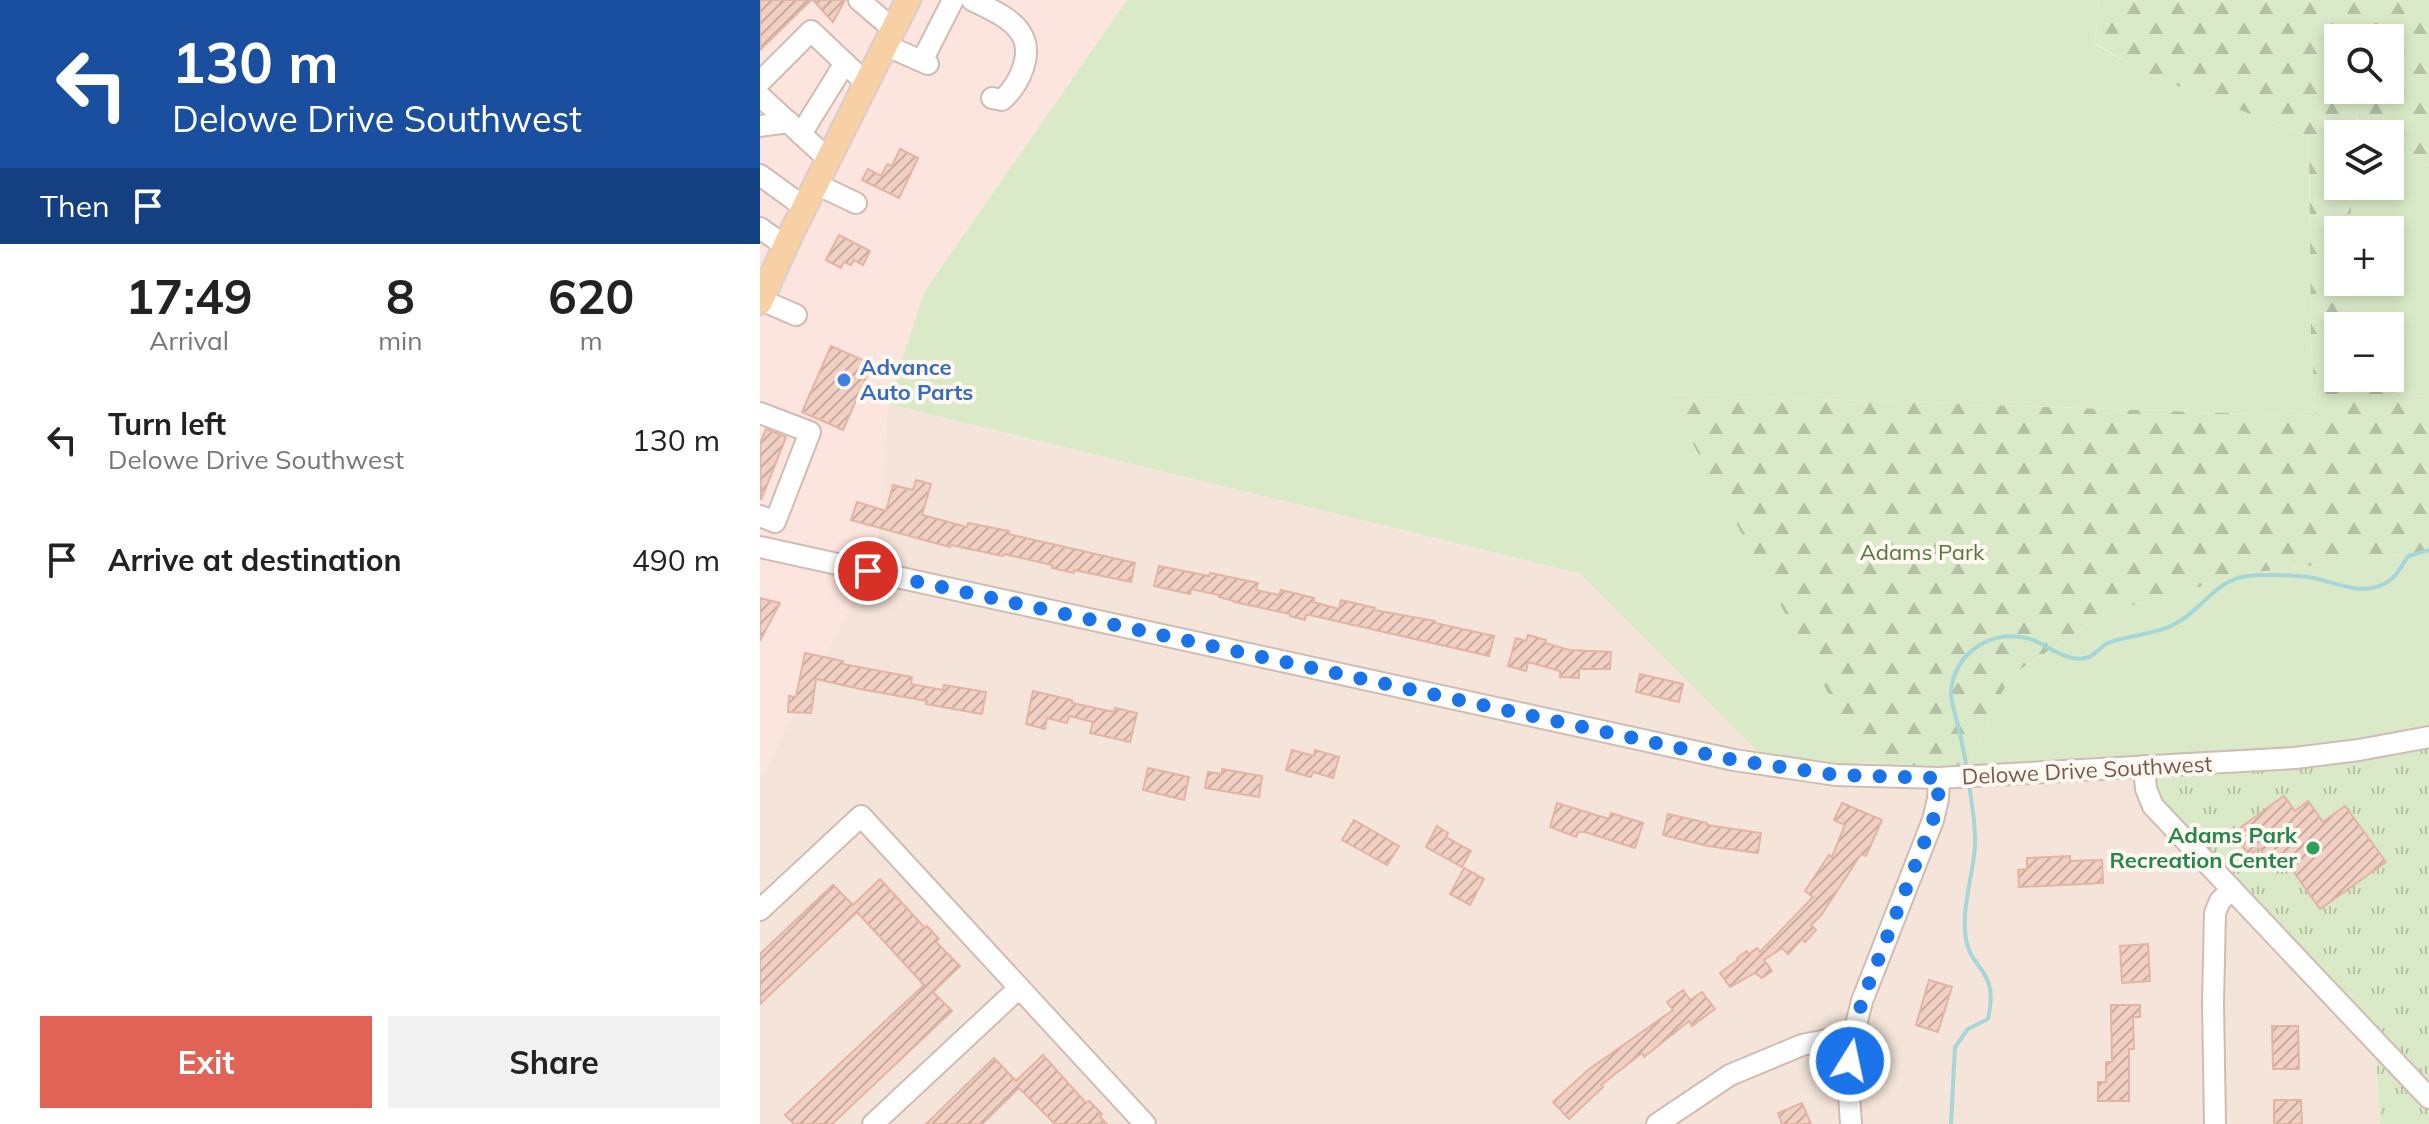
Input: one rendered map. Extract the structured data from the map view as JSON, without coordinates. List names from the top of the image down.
{
  "streets": {
    "street": ["Delowe Drive Southwest"]
  },
  "parks": ["Adams Park"],
  "places": ["Advance Auto Parts", "Adams Park Recreation Center"],
  "page": {
    "turn": ["130 m", "Delowe Drive Southwest"],
    "map_buttons": ["+", "−"],
    "then": "Then",
    "eta": [
      "17:49",
      "Arrival",
      "8",
      "min",
      "620",
      "m"
    ],
    "list": [
      {
        "name": "Turn left",
        "note": "Delowe Drive Southwest",
        "value": "130 m"
      },
      {
        "name": "Arrive at destination",
        "value": "490 m"
      }
    ],
    "buttons": ["Exit", "Share"]
  }
}
